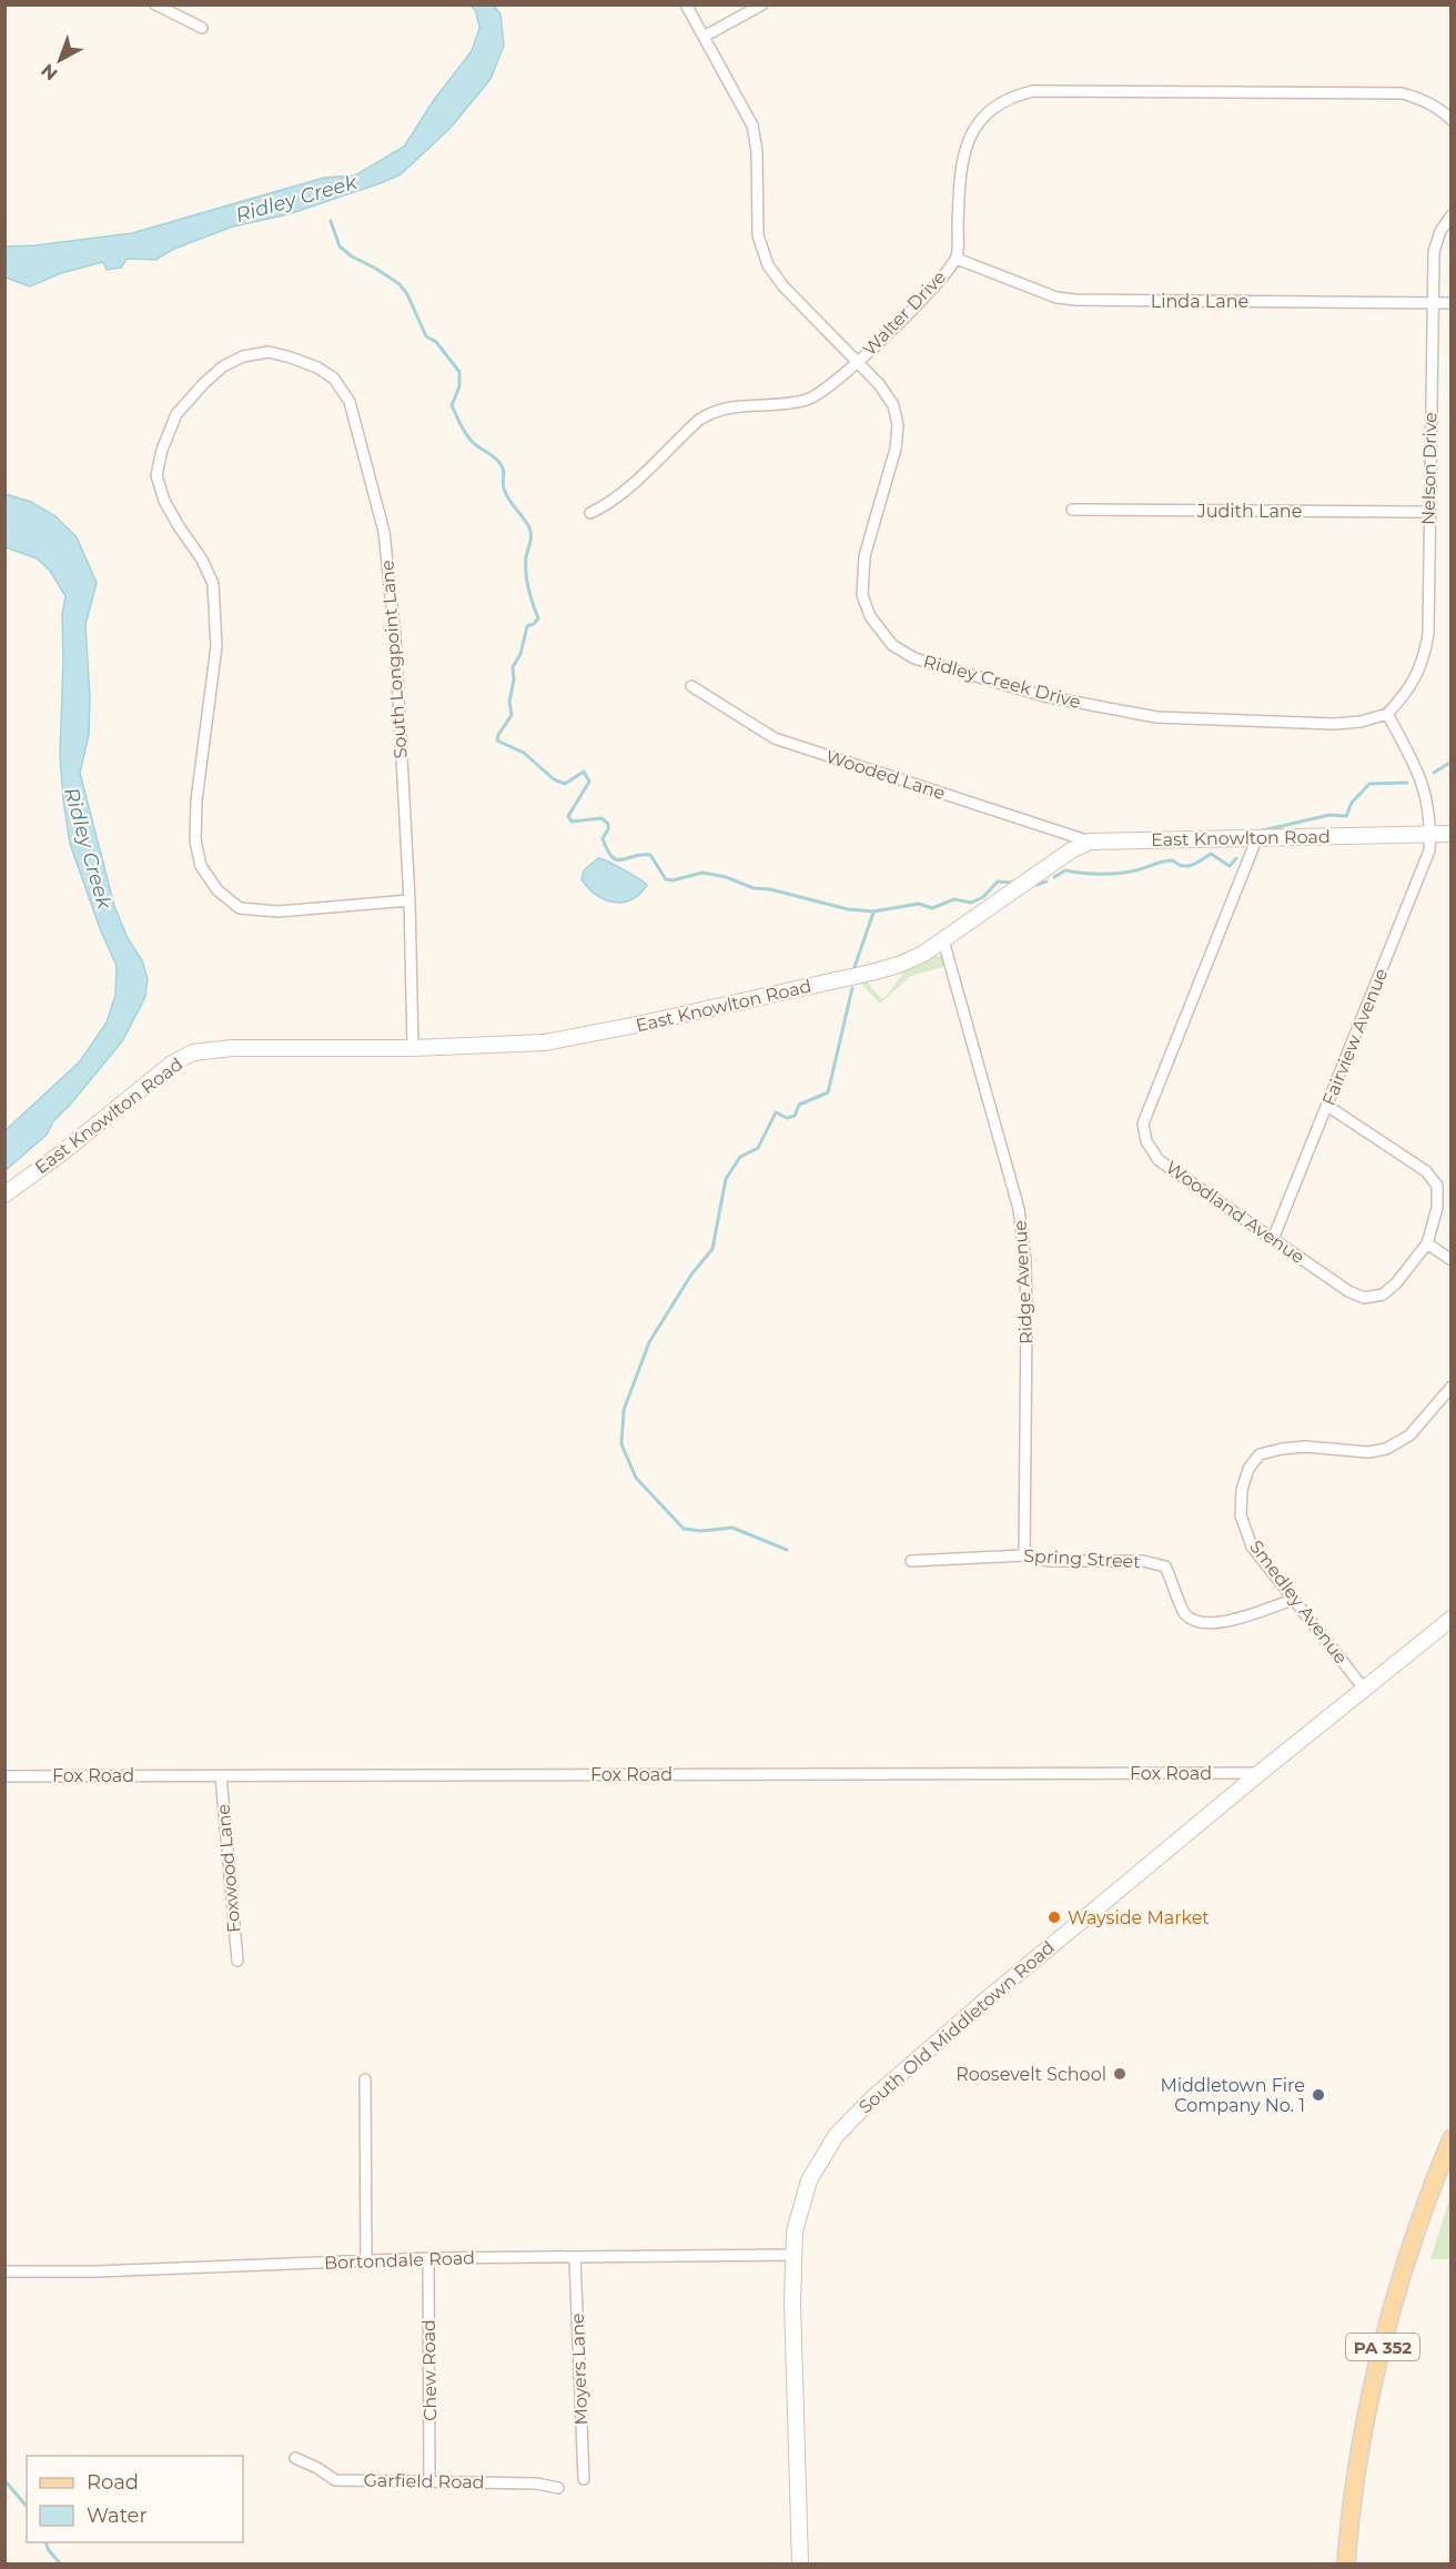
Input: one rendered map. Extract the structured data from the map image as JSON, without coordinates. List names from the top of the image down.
{
  "streets": {
    "main road": ["East Knowlton Road", "South Old Middletown Road", "PA 352"],
    "street": [
      "Linda Lane",
      "Walter Drive",
      "Nelson Drive",
      "Judith Lane",
      "South Longpoint Lane",
      "Ridley Creek Drive",
      "Wooded Lane",
      "Fairview Avenue",
      "Woodland Avenue",
      "Ridge Avenue",
      "Spring Street",
      "Smedley Avenue",
      "Fox Road",
      "Foxwood Lane",
      "Bortondale Road",
      "Moyers Lane",
      "Chew Road",
      "Garfield Road"
    ]
  },
  "crossings": [
    ["Linda Lane", "Walter Drive"],
    ["Linda Lane", "Nelson Drive"],
    ["Walter Drive", "Ridley Creek Drive"],
    ["Nelson Drive", "Judith Lane"],
    ["Nelson Drive", "Ridley Creek Drive"],
    ["South Longpoint Lane", "East Knowlton Road"],
    ["Wooded Lane", "East Knowlton Road"],
    ["East Knowlton Road", "Fairview Avenue"],
    ["East Knowlton Road", "Woodland Avenue"],
    ["East Knowlton Road", "Ridge Avenue"],
    ["Fairview Avenue", "Woodland Avenue"],
    ["Ridge Avenue", "Spring Street"],
    ["Spring Street", "Smedley Avenue"],
    ["Smedley Avenue", "South Old Middletown Road"],
    ["Fox Road", "Foxwood Lane"],
    ["Fox Road", "South Old Middletown Road"],
    ["South Old Middletown Road", "Bortondale Road"],
    ["Bortondale Road", "Moyers Lane"],
    ["Bortondale Road", "Chew Road"],
    ["Chew Road", "Garfield Road"]
  ],
  "water": ["Ridley Creek"],
  "places": ["Wayside Market", "Roosevelt School", "Middletown Fire Company No. 1"],
  "legend": ["Road", "Water"],
  "north": "bottom left"
}
